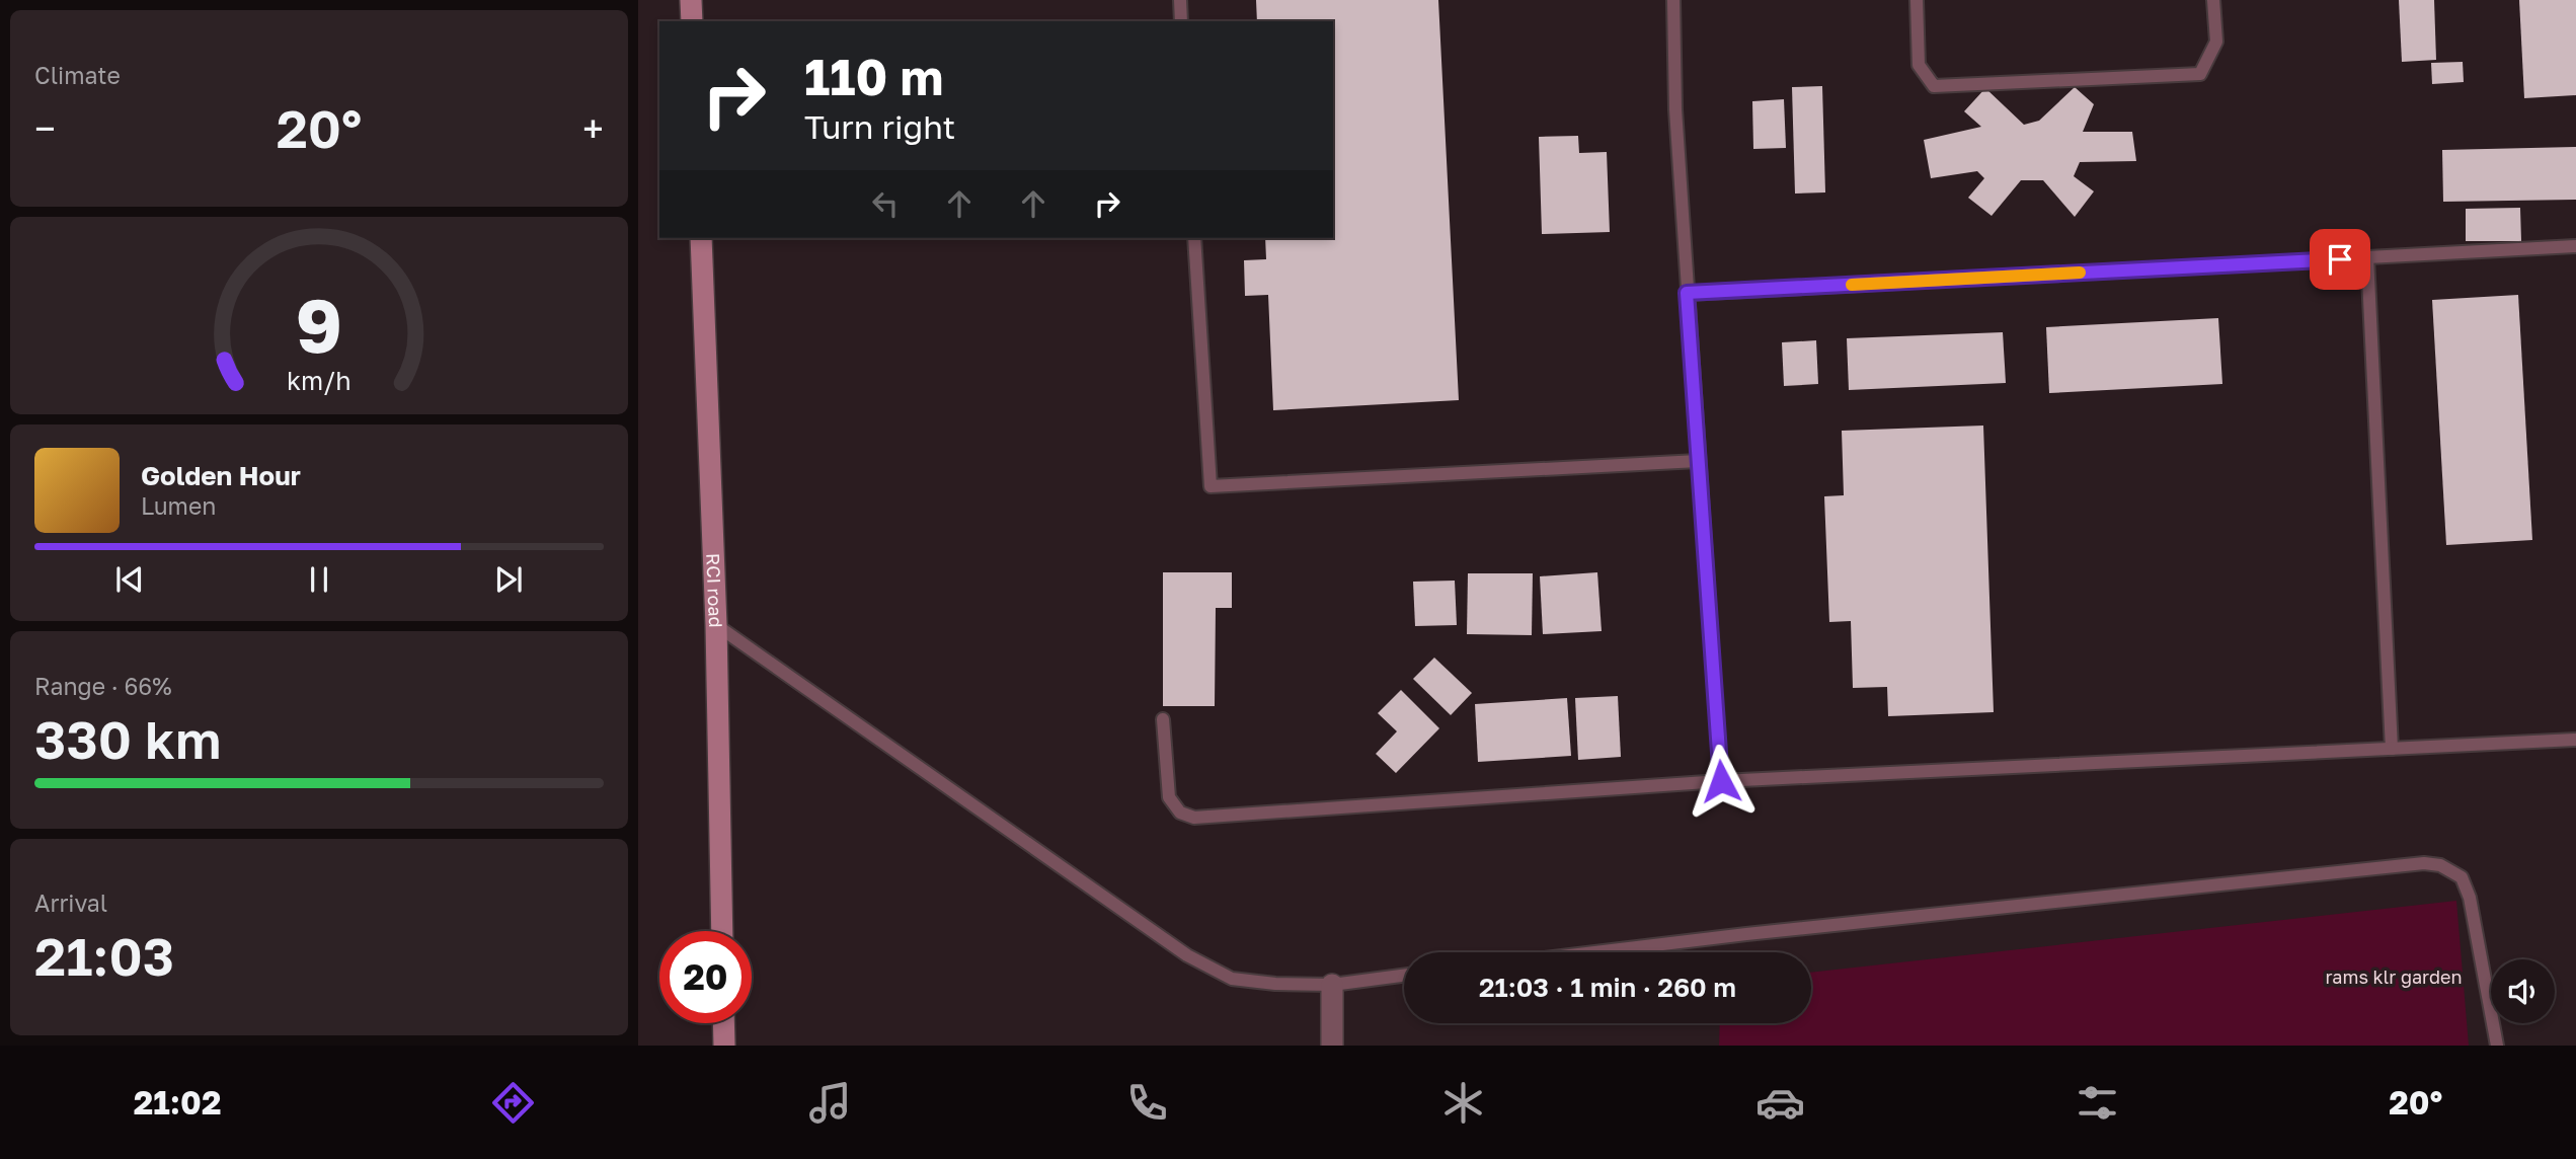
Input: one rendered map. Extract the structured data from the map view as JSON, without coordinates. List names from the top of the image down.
{
  "streets": {
    "main road": ["RCI road"]
  },
  "parks": ["rams klr garden"],
  "page": {
    "tile": [
      "Climate",
      ["Range · 66%", "330 km"],
      ["Arrival", "21:03"]
    ],
    "turn": ["110 m", "Turn right"],
    "heat": ["−", "20°", "+"],
    "song": ["Golden Hour", "Lumen"],
    "limit": "20",
    "trip": "21:03 · 1 min · 260 m",
    "tabs": ["21:02", "20°"],
    "gauge": ["9", "km/h"]
  }
}
